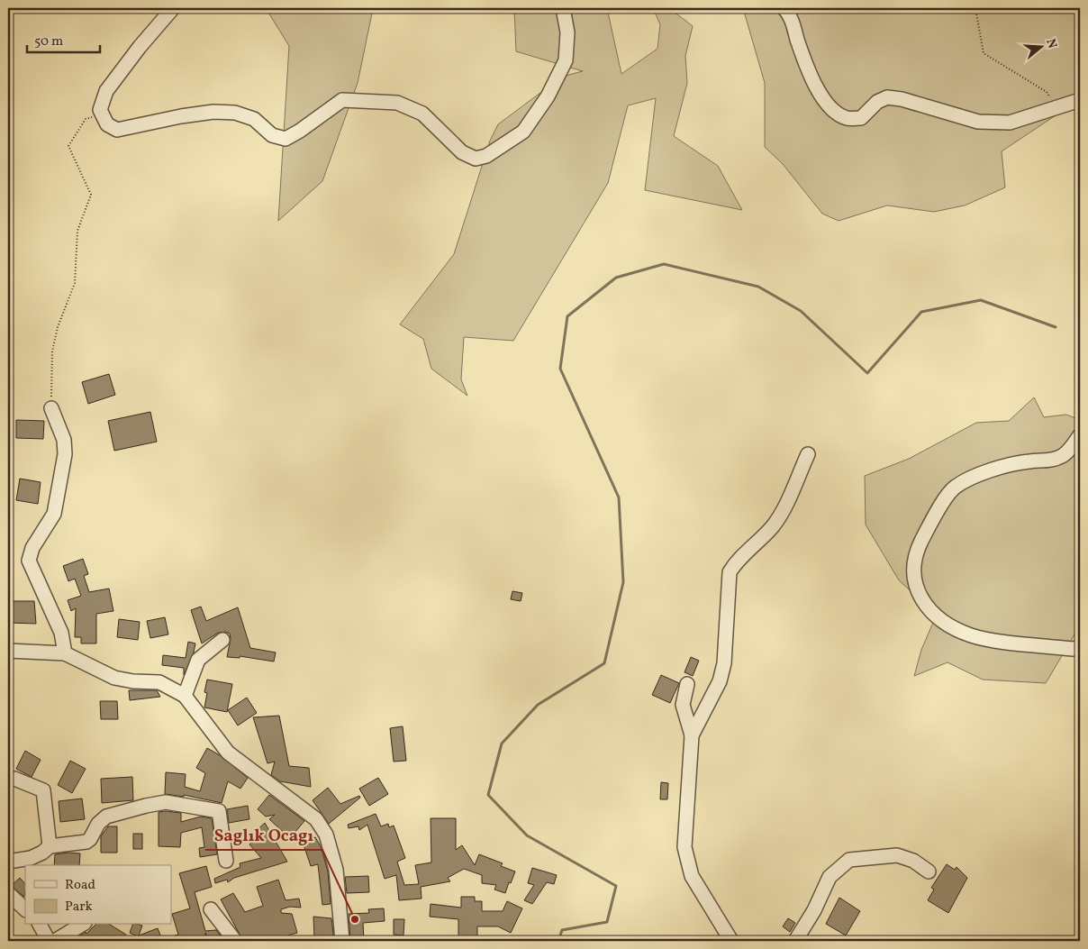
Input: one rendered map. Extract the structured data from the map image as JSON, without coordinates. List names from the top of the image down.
{
  "places": ["Saglık Ocagı"],
  "legend": ["Road", "Park"],
  "scale_bar": "50 m",
  "north": "right"
}
